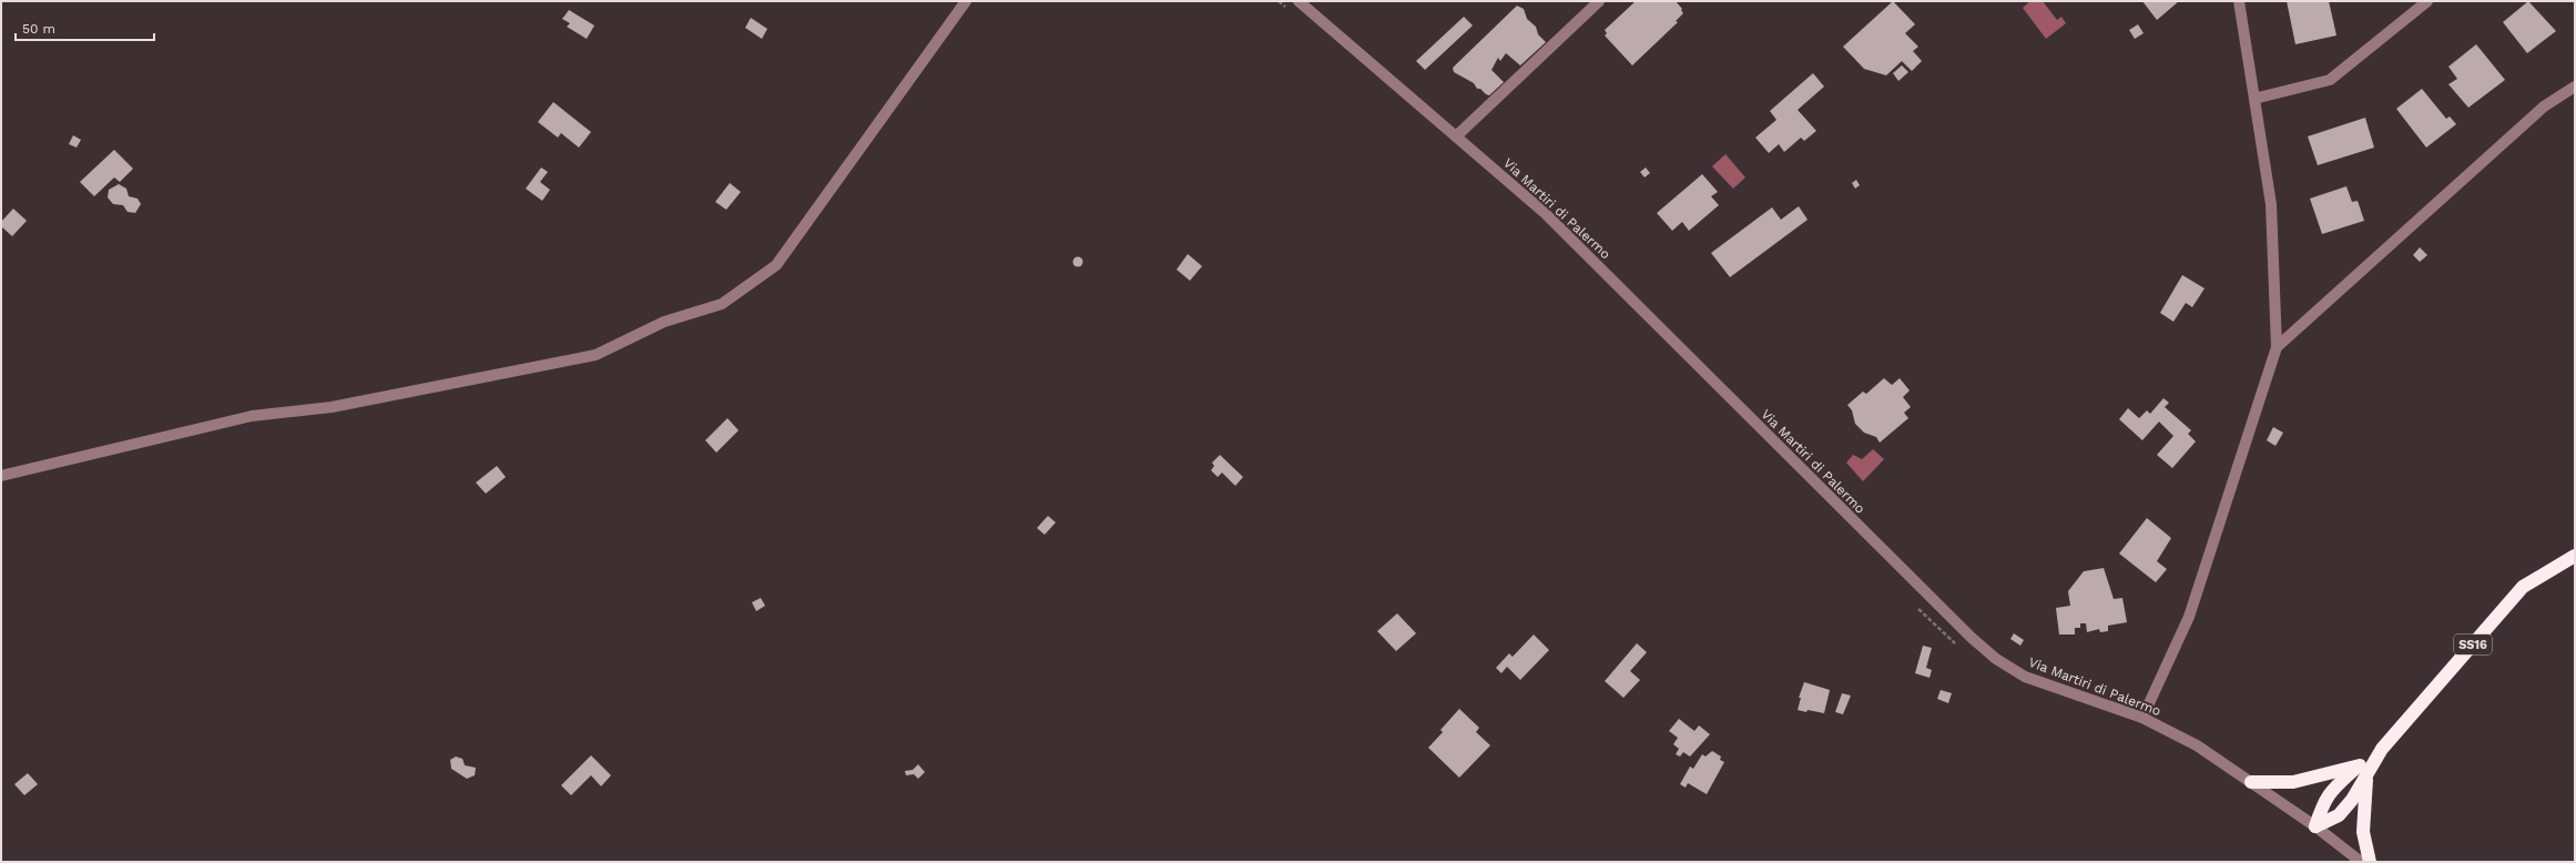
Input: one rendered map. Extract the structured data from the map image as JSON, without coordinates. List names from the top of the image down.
{
  "streets": {
    "highway": ["SS16"],
    "street": ["Via Martiri di Palermo"]
  },
  "crossings": [
    ["Via Martiri di Palermo", "SS16"]
  ],
  "scale_bar": "50 m"
}
